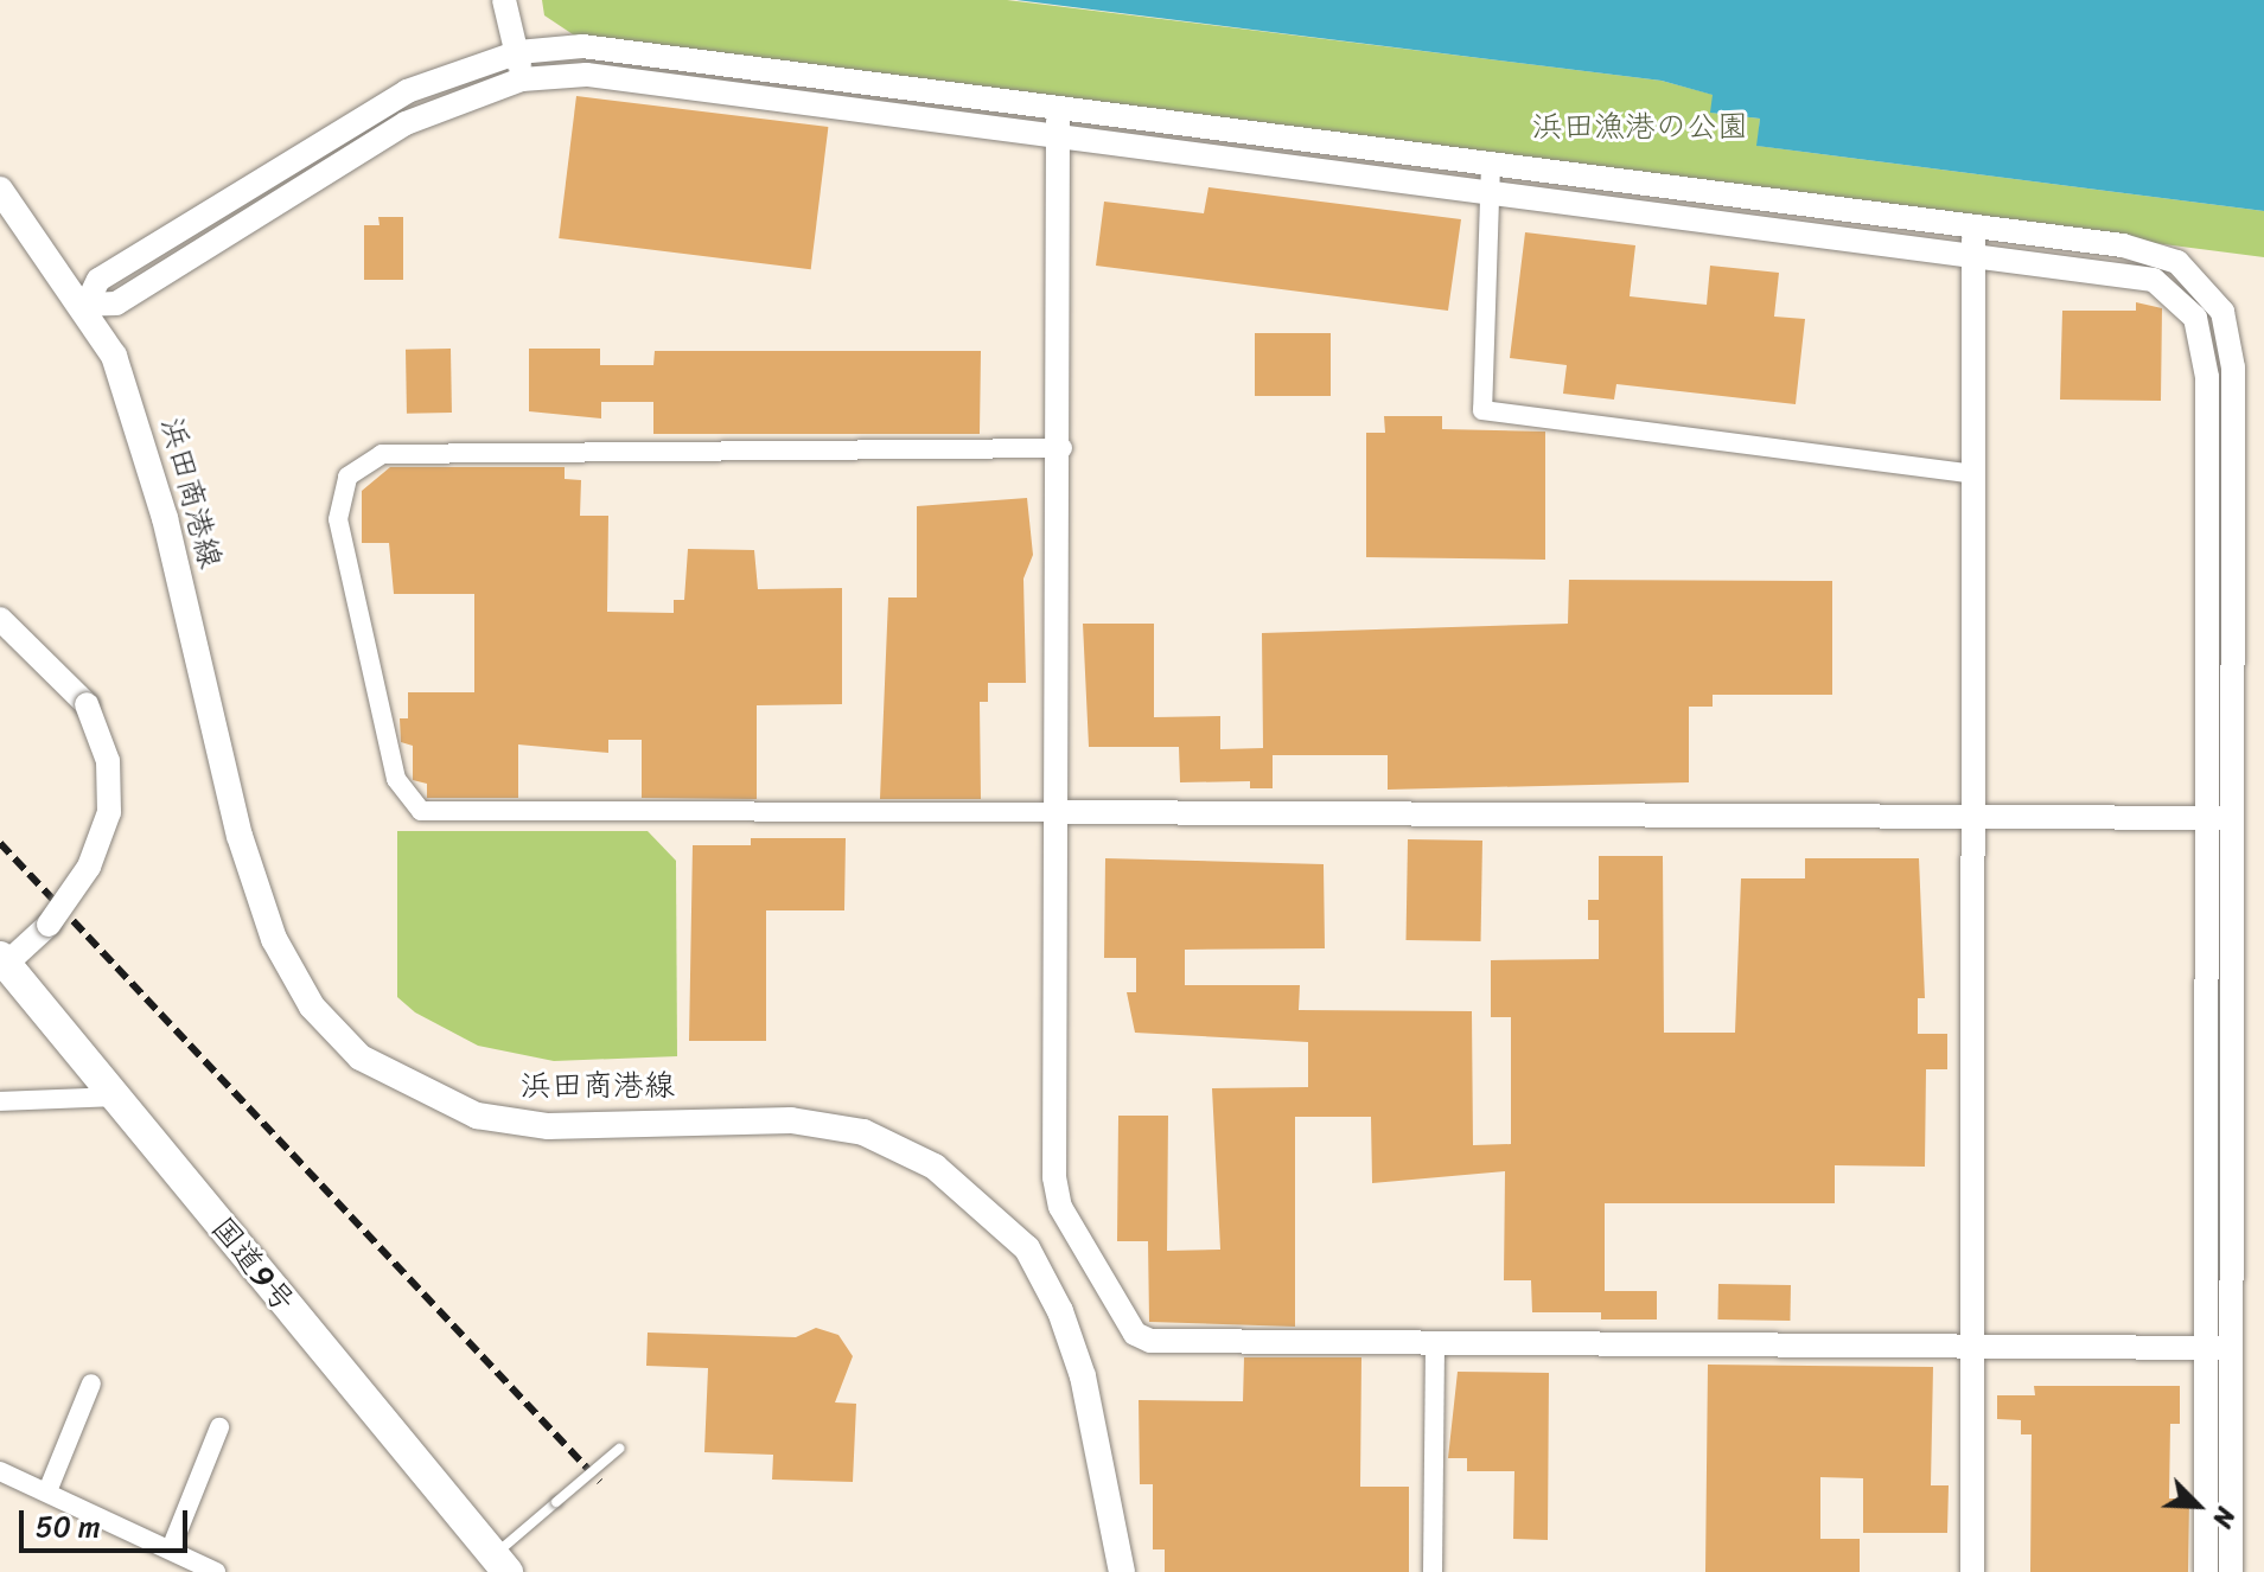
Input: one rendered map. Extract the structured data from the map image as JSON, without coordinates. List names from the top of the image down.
{
  "streets": {
    "highway": ["国道9号"],
    "main road": ["浜田商港線"]
  },
  "parks": ["浜田漁港の公園"],
  "scale_bar": "50 m",
  "north": "bottom right"
}
